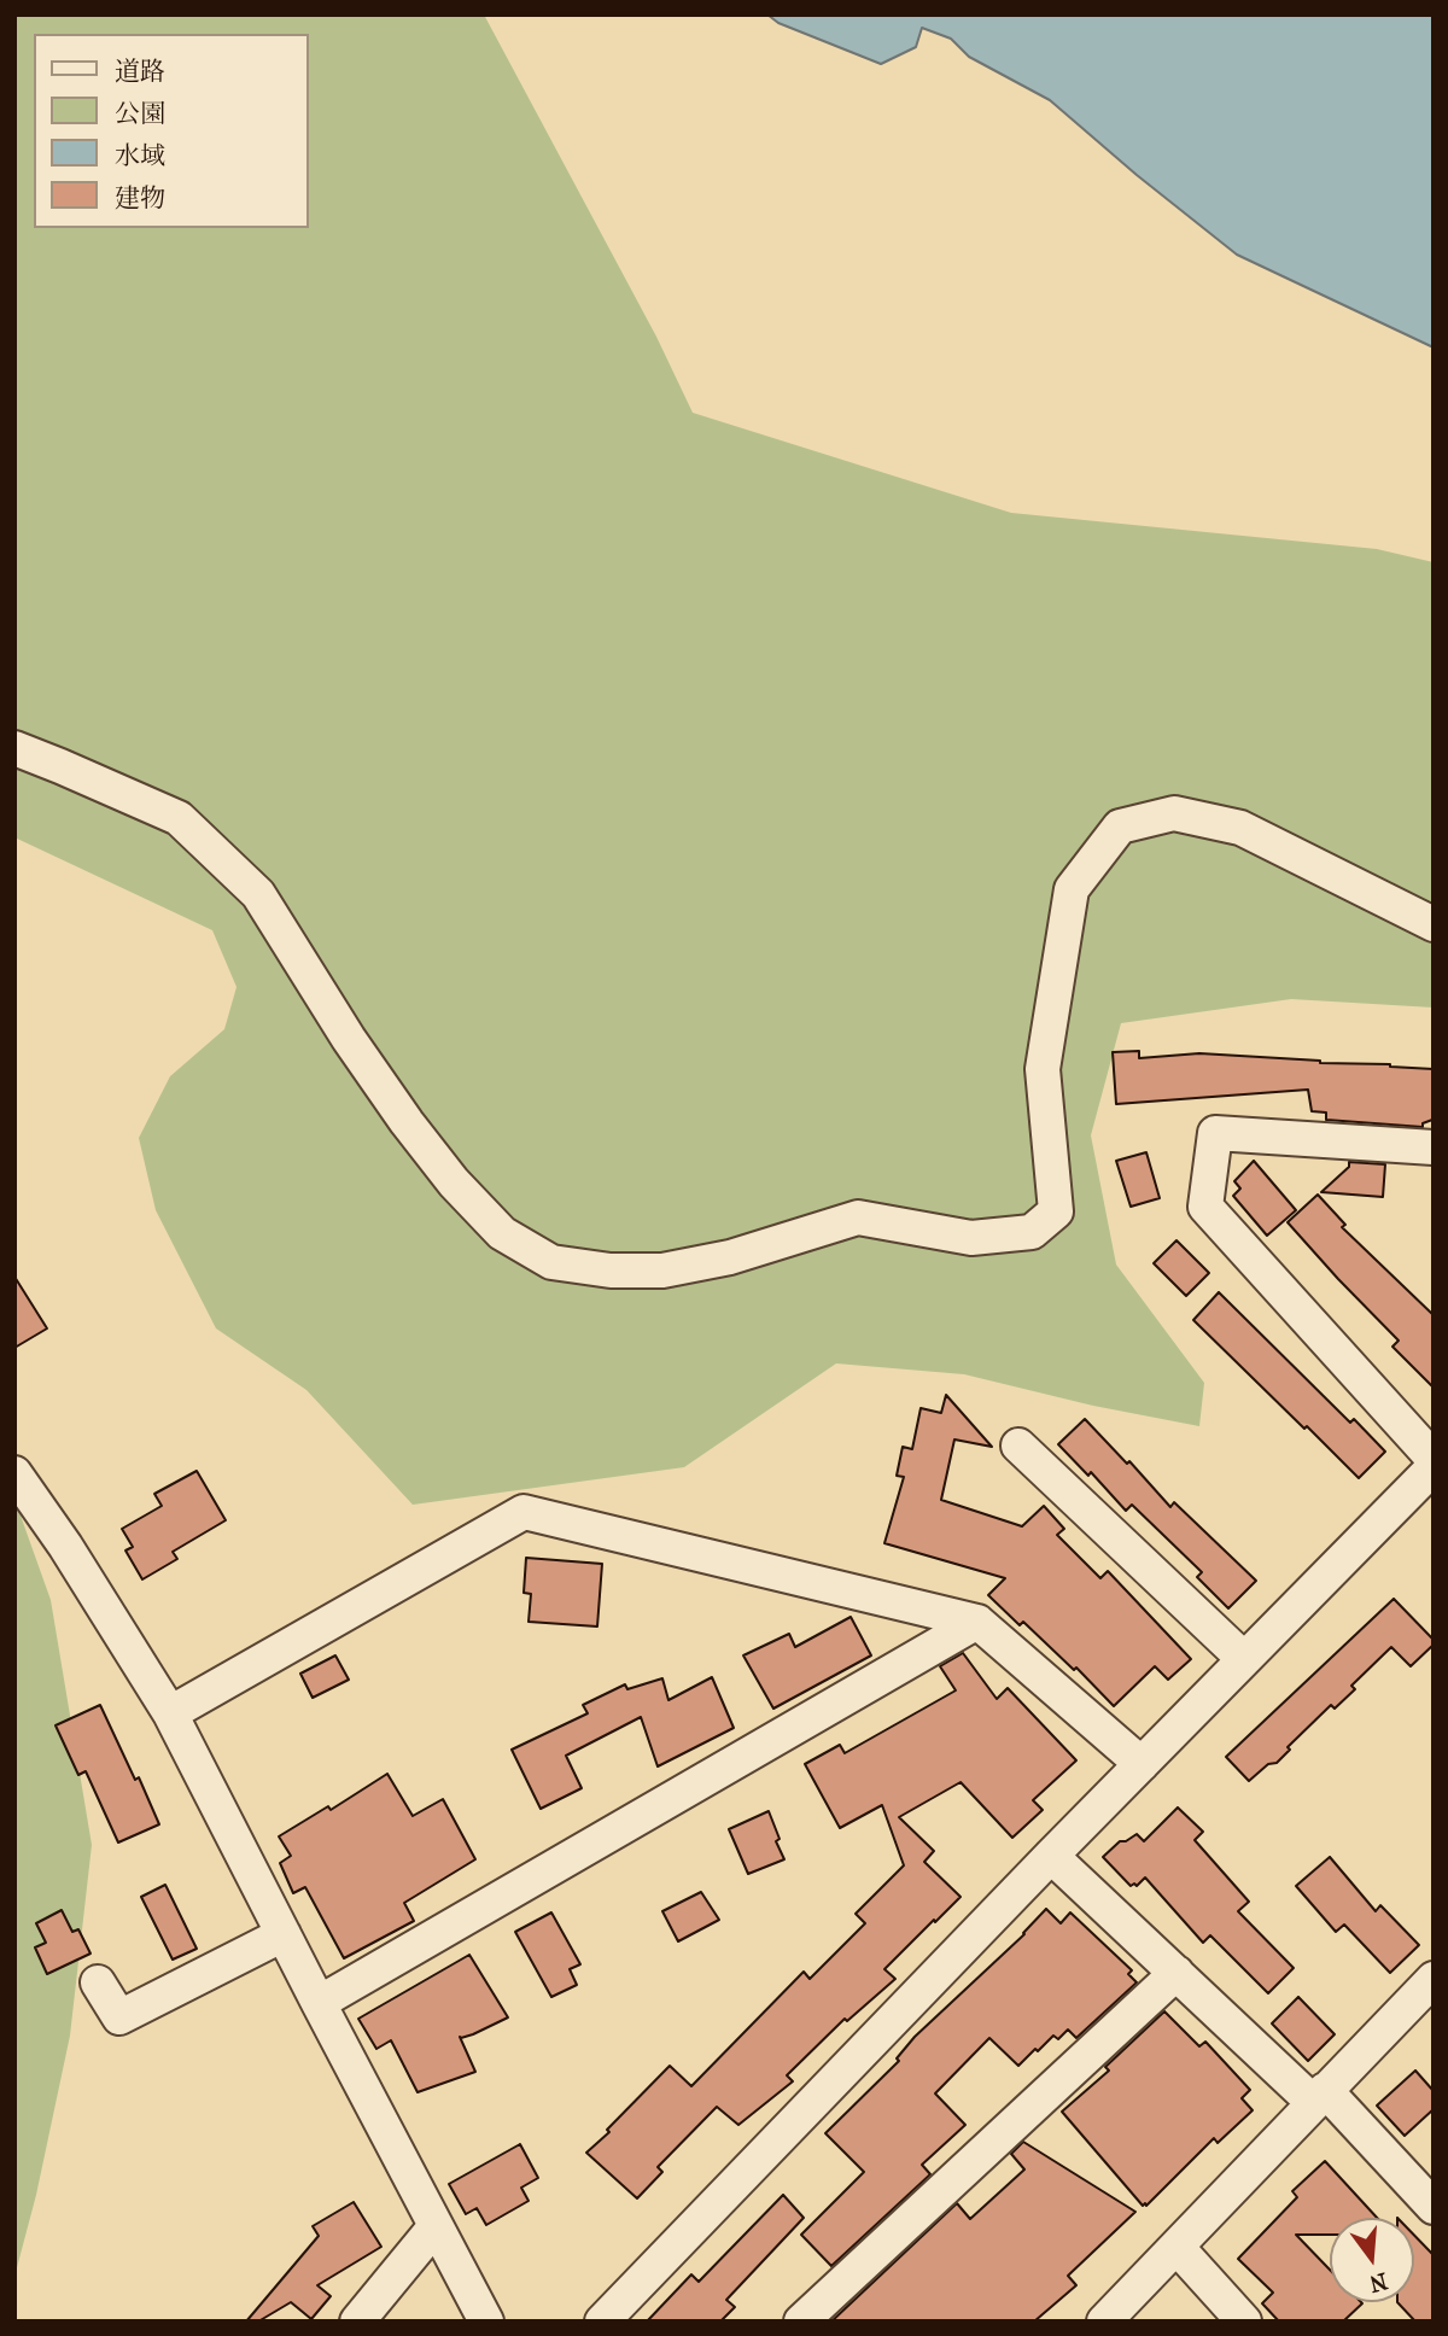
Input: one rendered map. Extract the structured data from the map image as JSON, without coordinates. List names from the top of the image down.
{
  "legend": [
    "道路",
    "公園",
    "水域",
    "建物"
  ],
  "north": "bottom"
}
